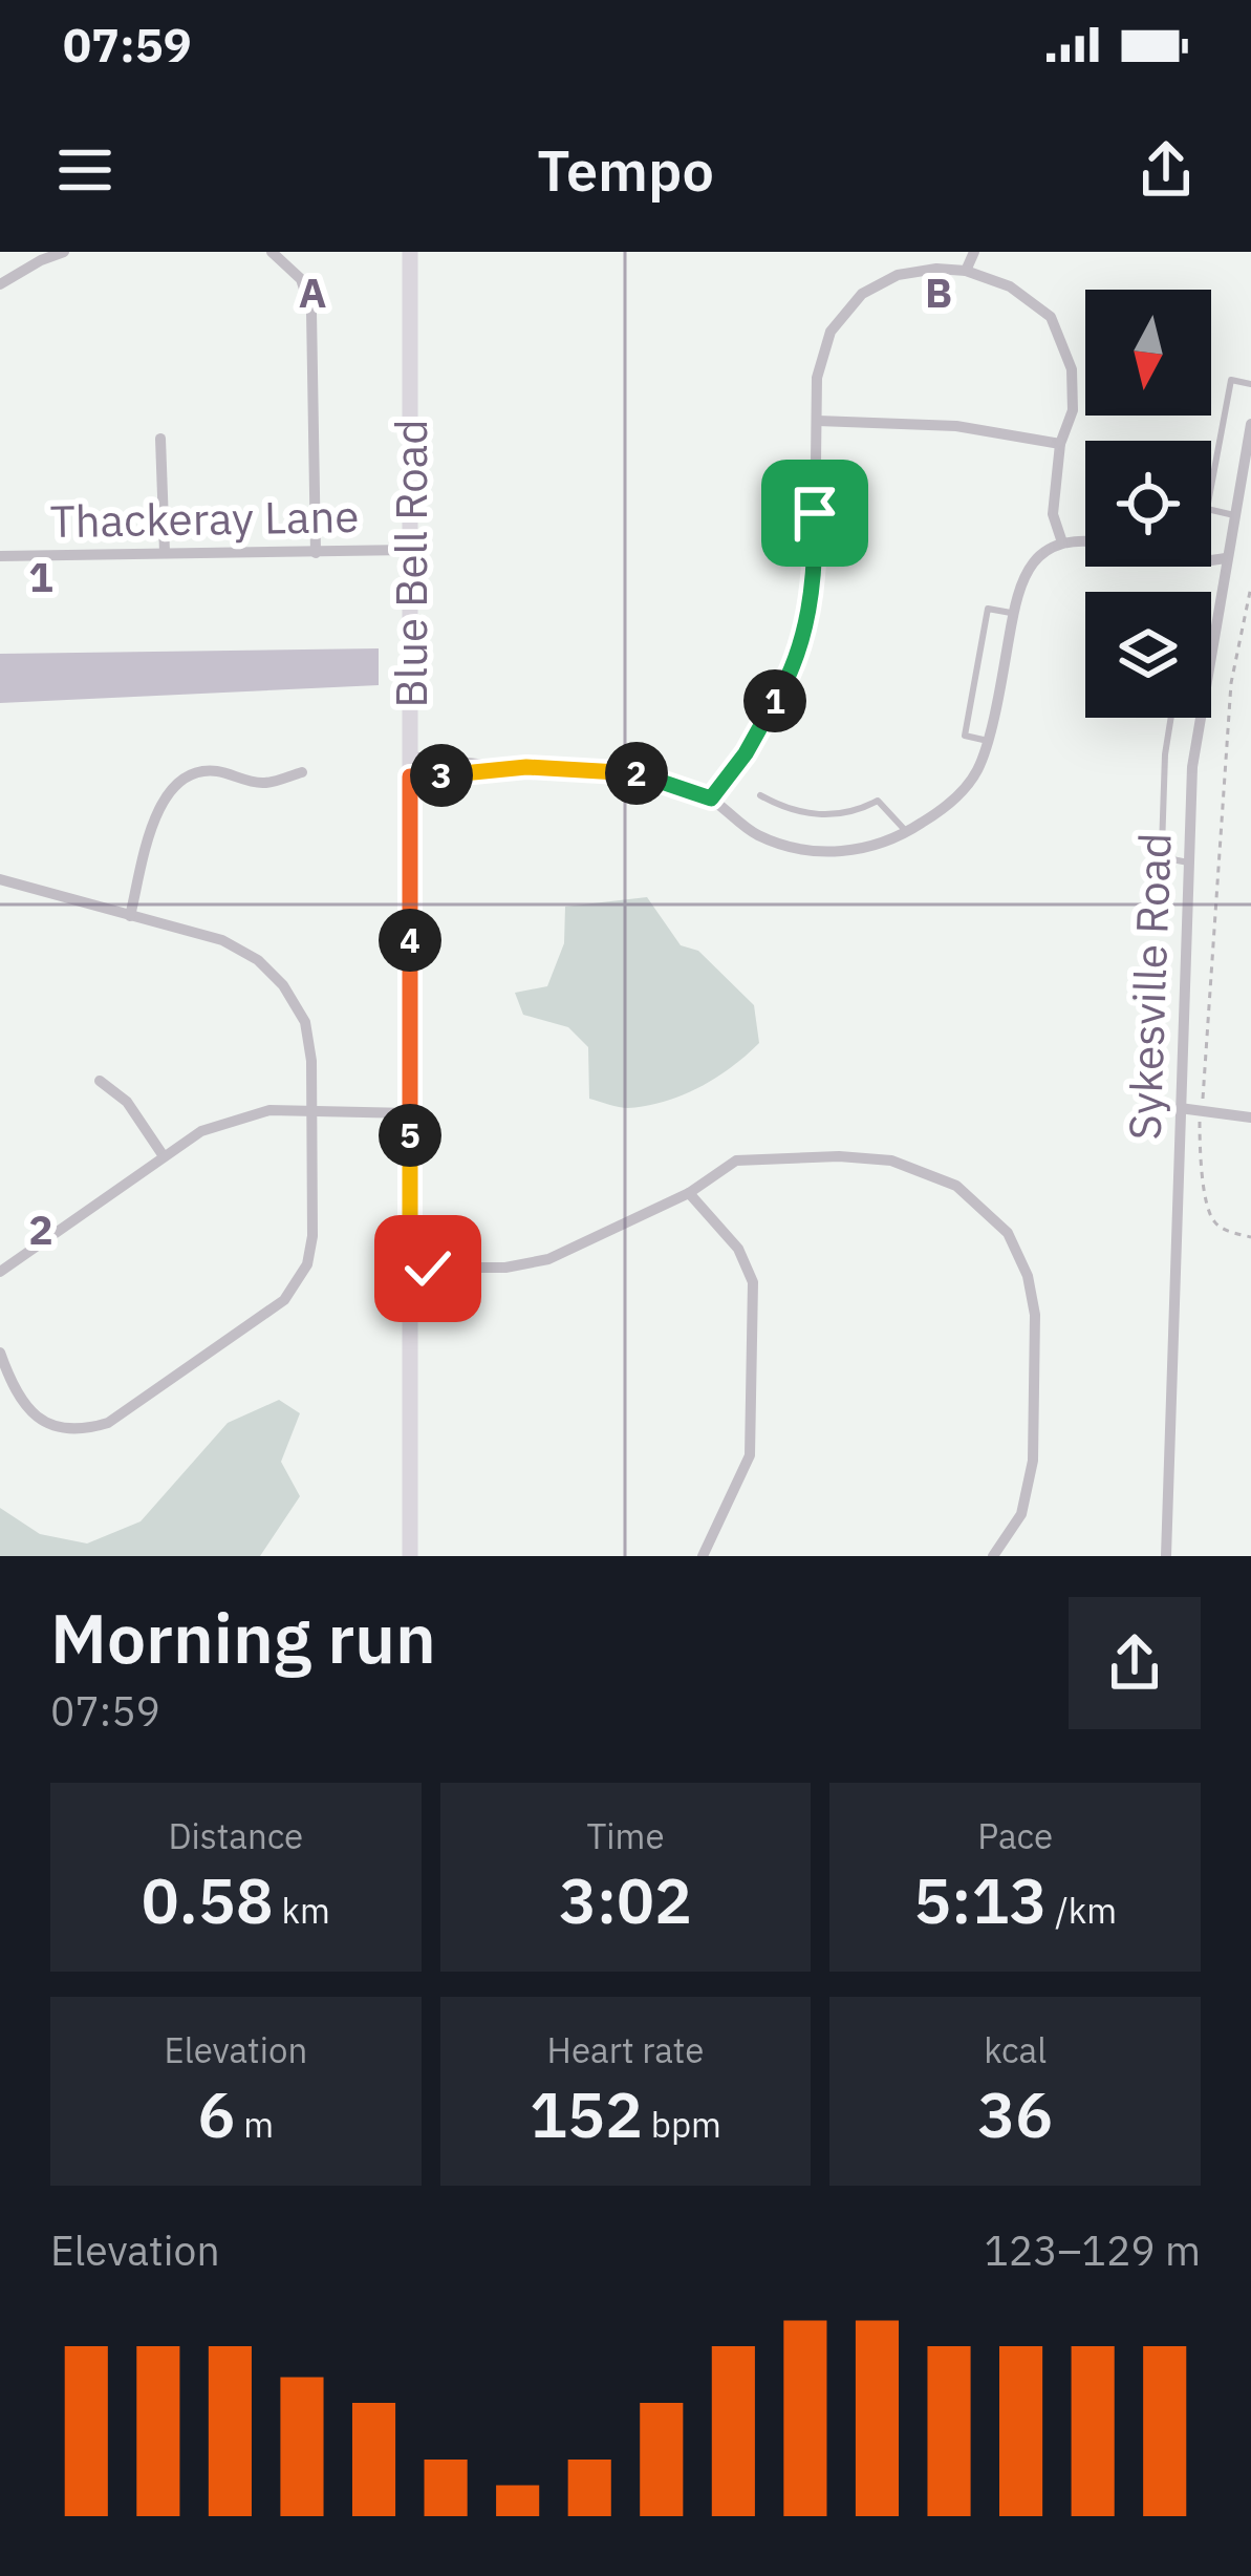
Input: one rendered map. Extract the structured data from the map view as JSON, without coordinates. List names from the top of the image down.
{
  "streets": {
    "street": ["Thackeray Lane", "Blue Bell Road", "Sykesville Road"]
  },
  "crossings": [
    ["Thackeray Lane", "Blue Bell Road"]
  ],
  "north": "bottom",
  "page": {
    "status": "07:59",
    "header": "Tempo",
    "pins": [
      "1",
      "2",
      "3",
      "4",
      "5"
    ],
    "heading": ["Morning run", "07:59"],
    "stats": [
      ["Distance", "0.58 km"],
      ["Time", "3:02"],
      ["Pace", "5:13 /km"],
      ["Elevation", "6 m"],
      ["Heart rate", "152 bpm"],
      ["kcal", "36"]
    ],
    "chart": ["Elevation", "123–129 m"]
  },
  "grid": {
    "columns": ["A", "B"],
    "rows": ["1", "2"]
  }
}
